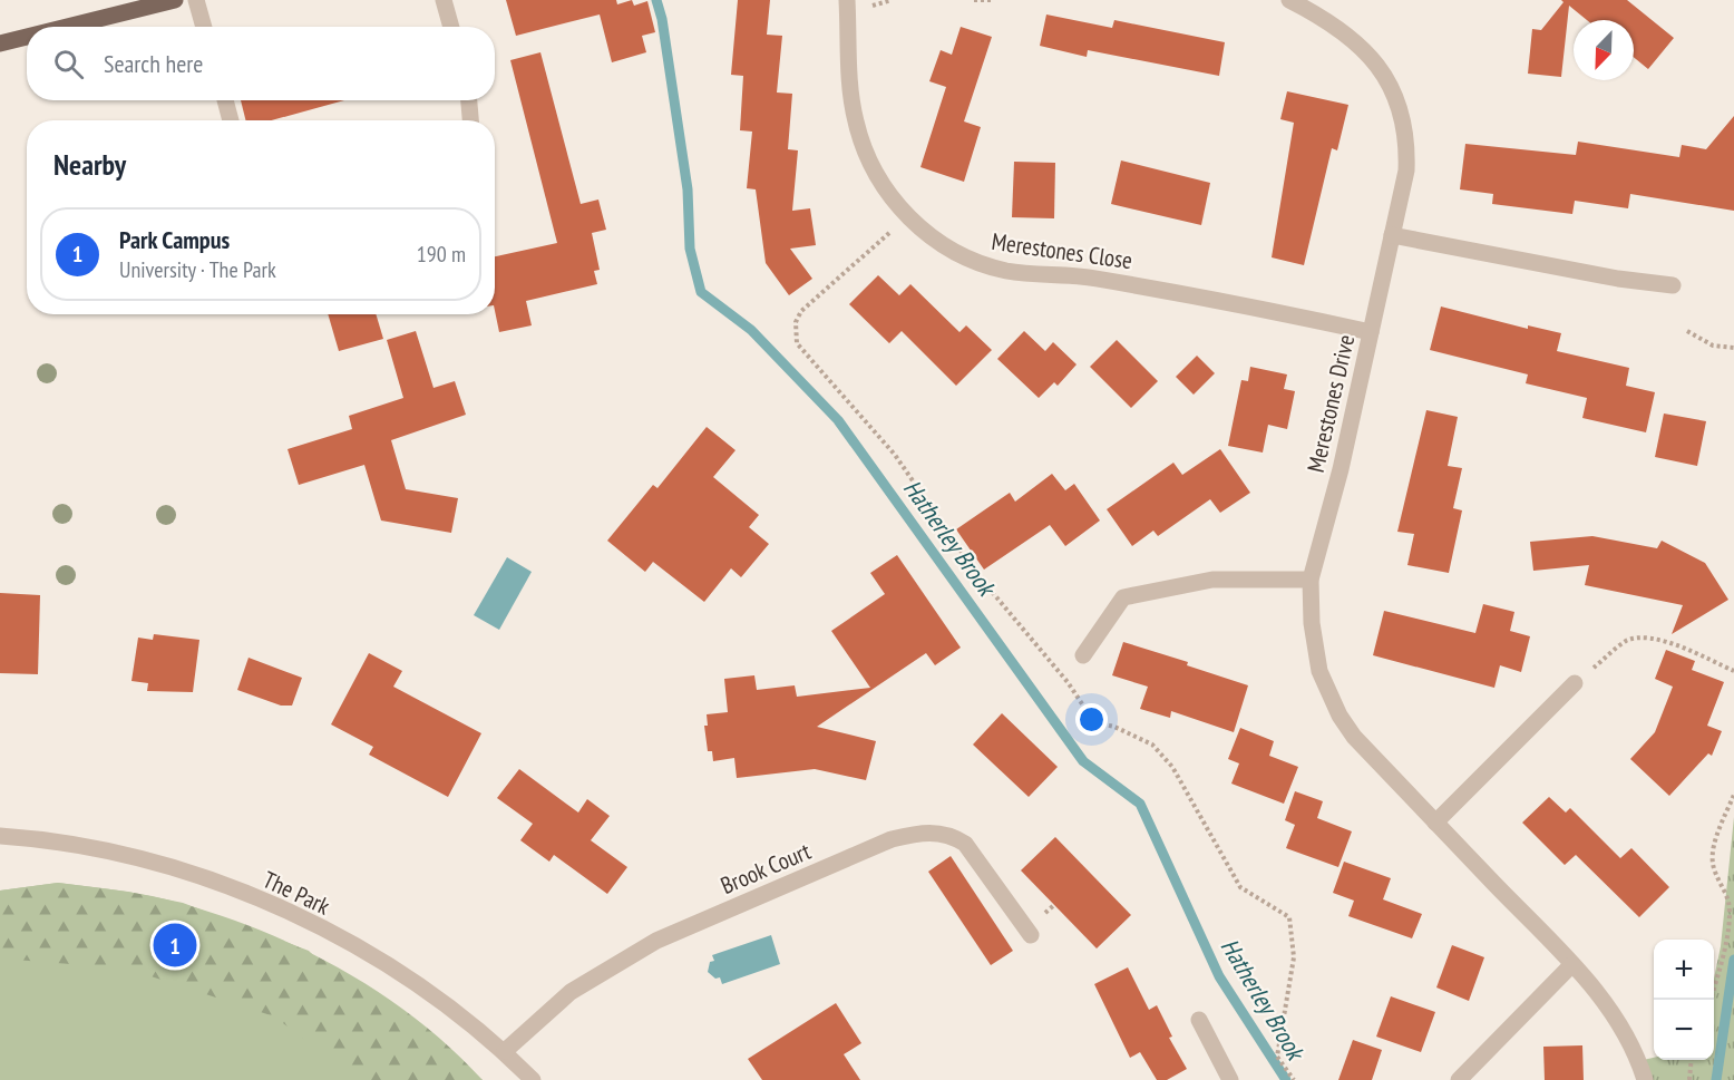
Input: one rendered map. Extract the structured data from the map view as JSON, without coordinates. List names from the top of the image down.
{
  "streets": {
    "street": [
      "Merestones Close",
      "Merestones Drive",
      "Brook Court",
      "The Park"
    ]
  },
  "crossings": [
    ["Merestones Close", "Merestones Drive"],
    ["Brook Court", "The Park"]
  ],
  "water": ["Hatherley Brook"],
  "north": "bottom left",
  "page": {
    "search": "Search here",
    "heading": "Nearby",
    "list": [
      {
        "mark": "1",
        "name": "Park Campus",
        "note": "University · The Park",
        "value": "190 m"
      }
    ],
    "pins": "1",
    "map_buttons": ["+", "−"]
  }
}
